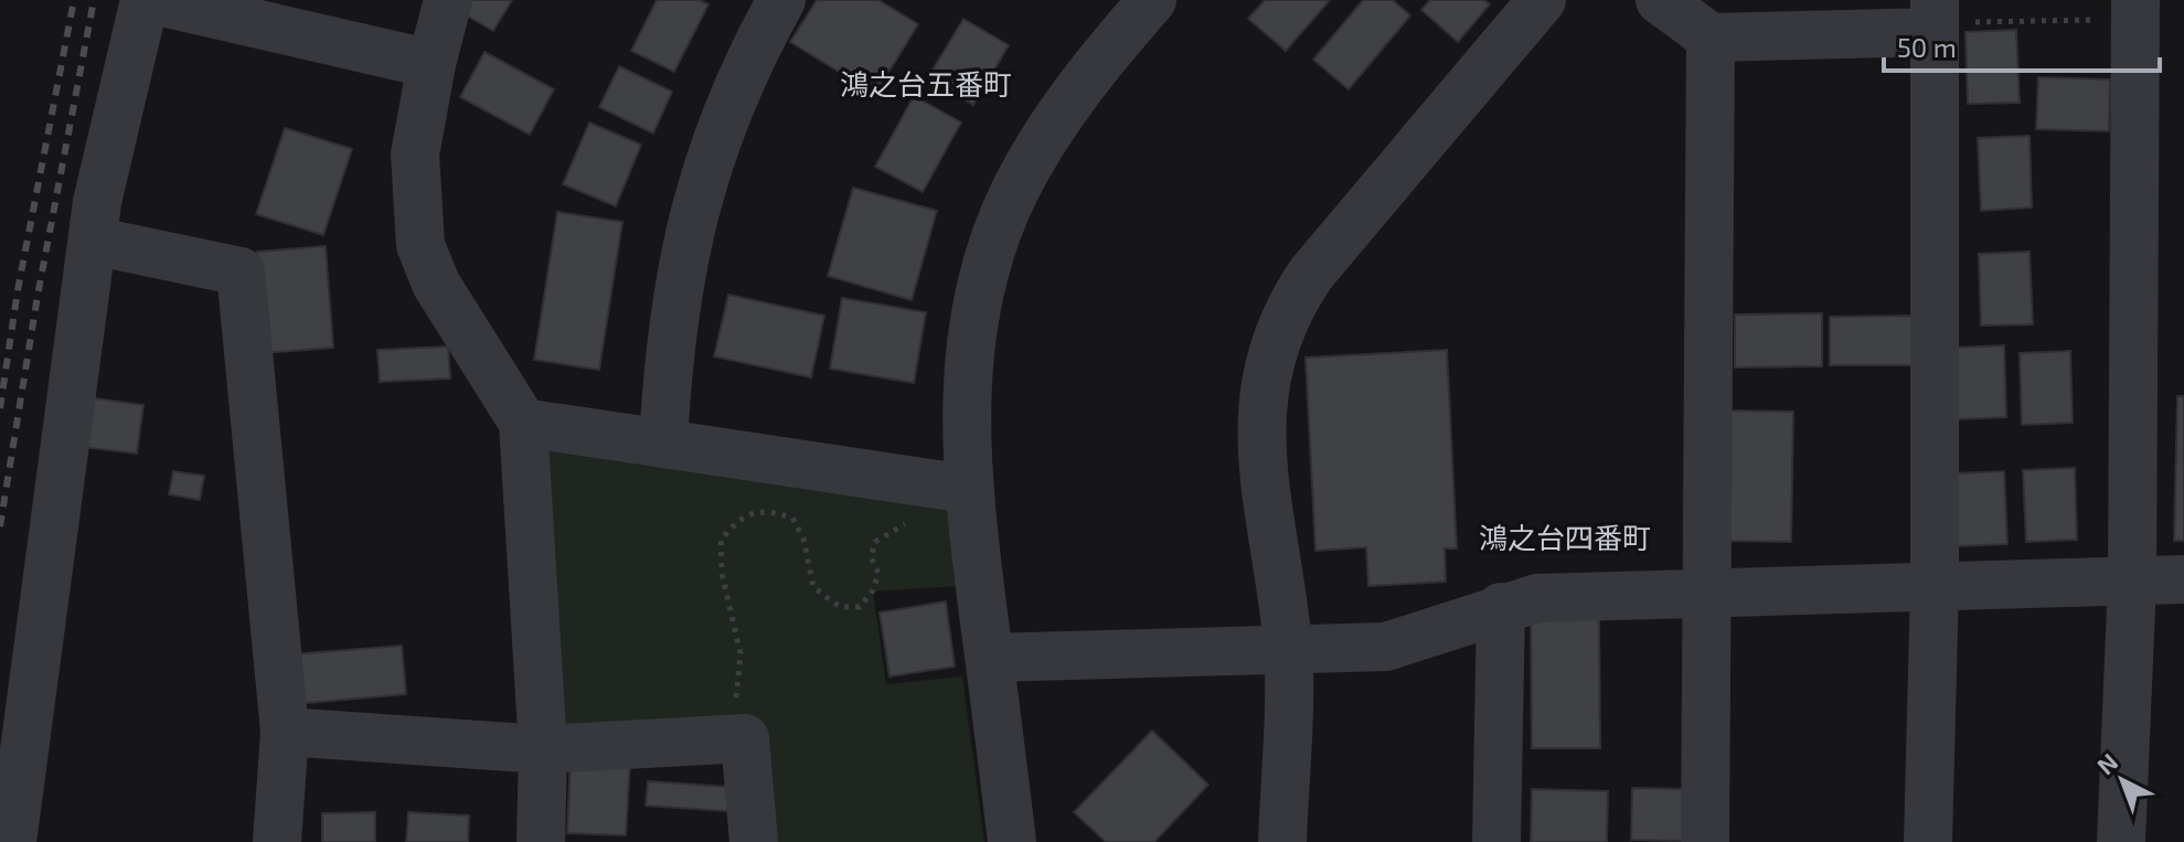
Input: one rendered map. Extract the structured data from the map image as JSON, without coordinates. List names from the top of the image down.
{
  "districts": ["鴻之台五番町", "鴻之台四番町"],
  "scale_bar": "50 m",
  "north": "top left"
}
